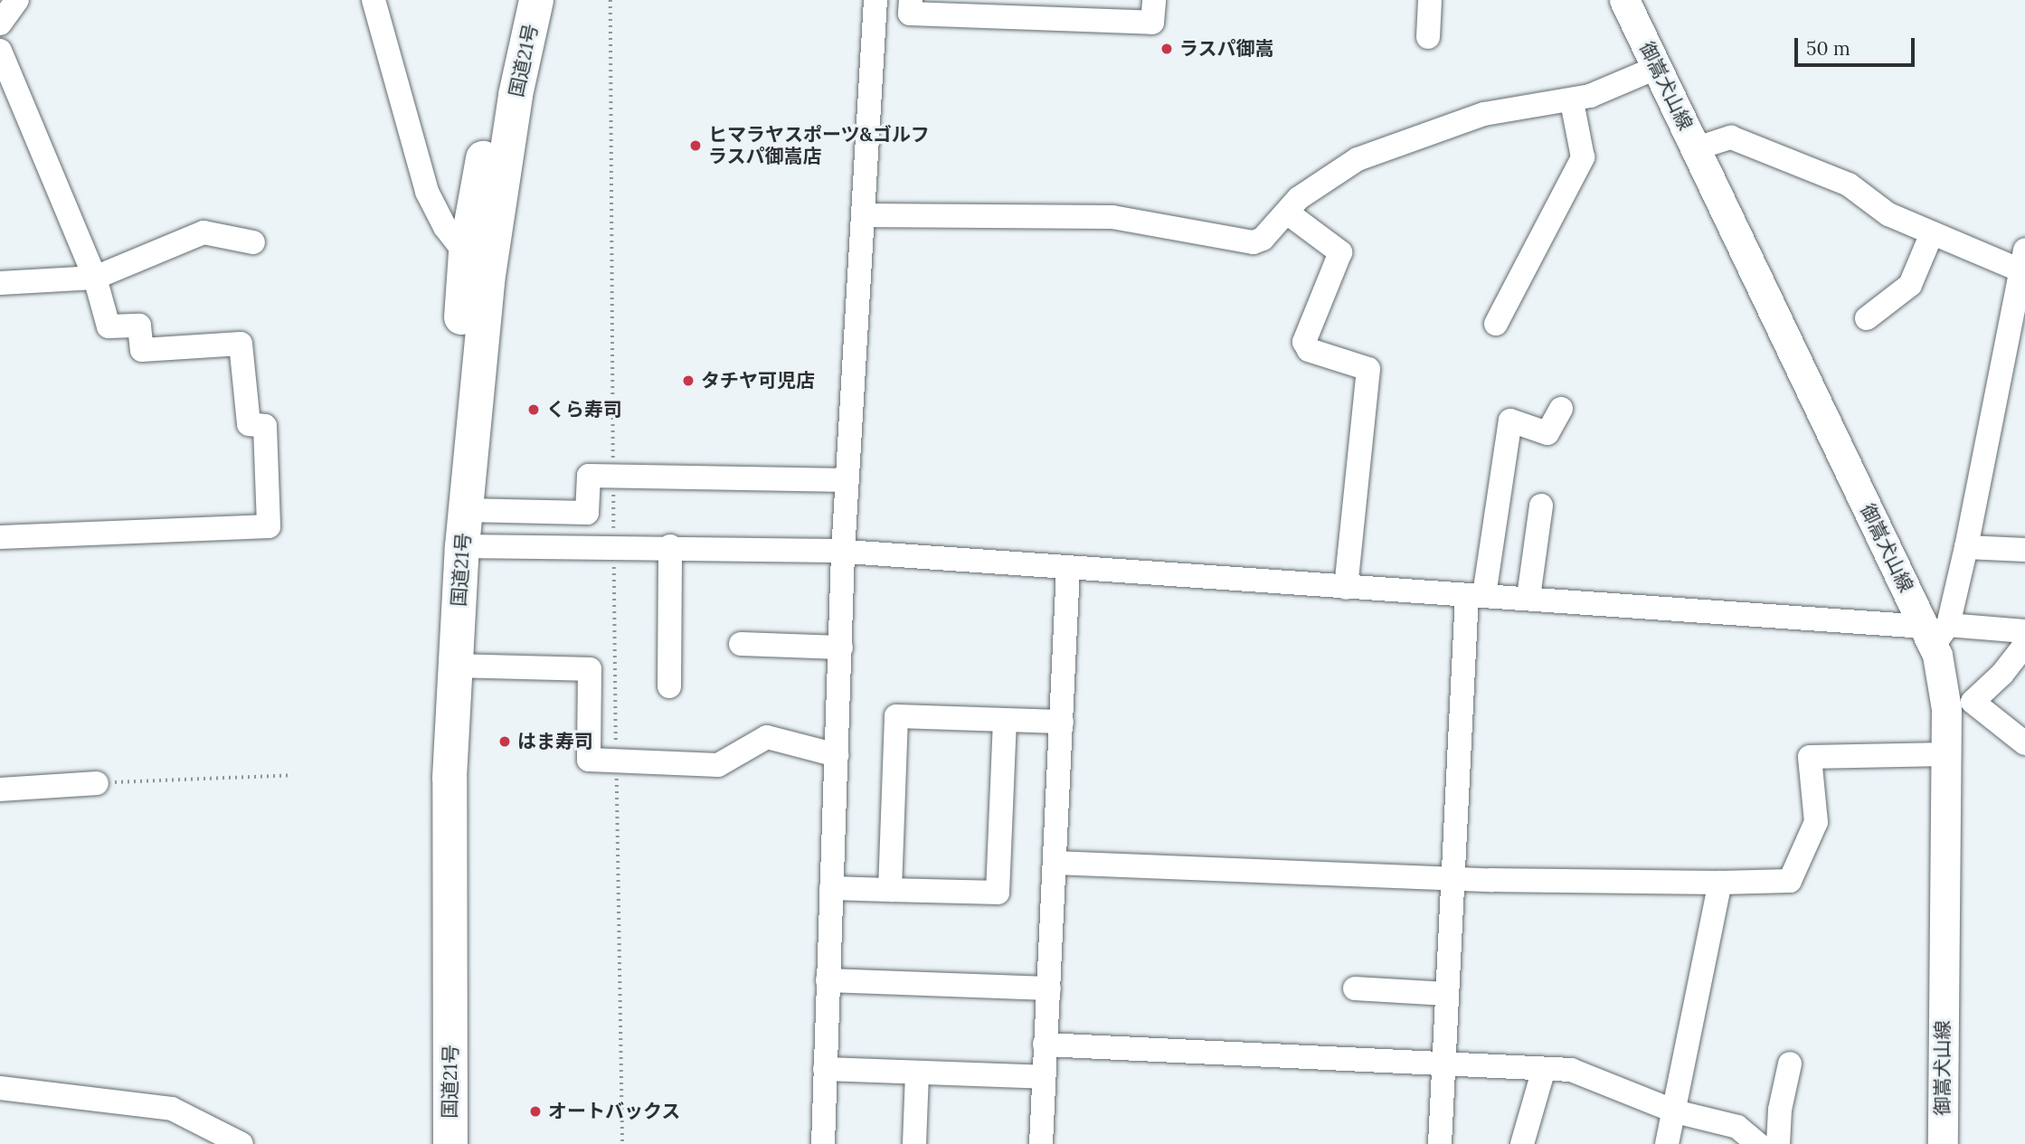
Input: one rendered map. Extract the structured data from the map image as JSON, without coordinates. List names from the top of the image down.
{
  "streets": {
    "highway": ["国道21号"],
    "main road": ["御嵩犬山線"]
  },
  "places": [
    "ラスパ御嵩",
    "ヒマラヤスポーツ&ゴルフ ラスパ御嵩店",
    "タチヤ可児店",
    "くら寿司",
    "はま寿司",
    "オートバックス"
  ],
  "scale_bar": "50 m"
}
